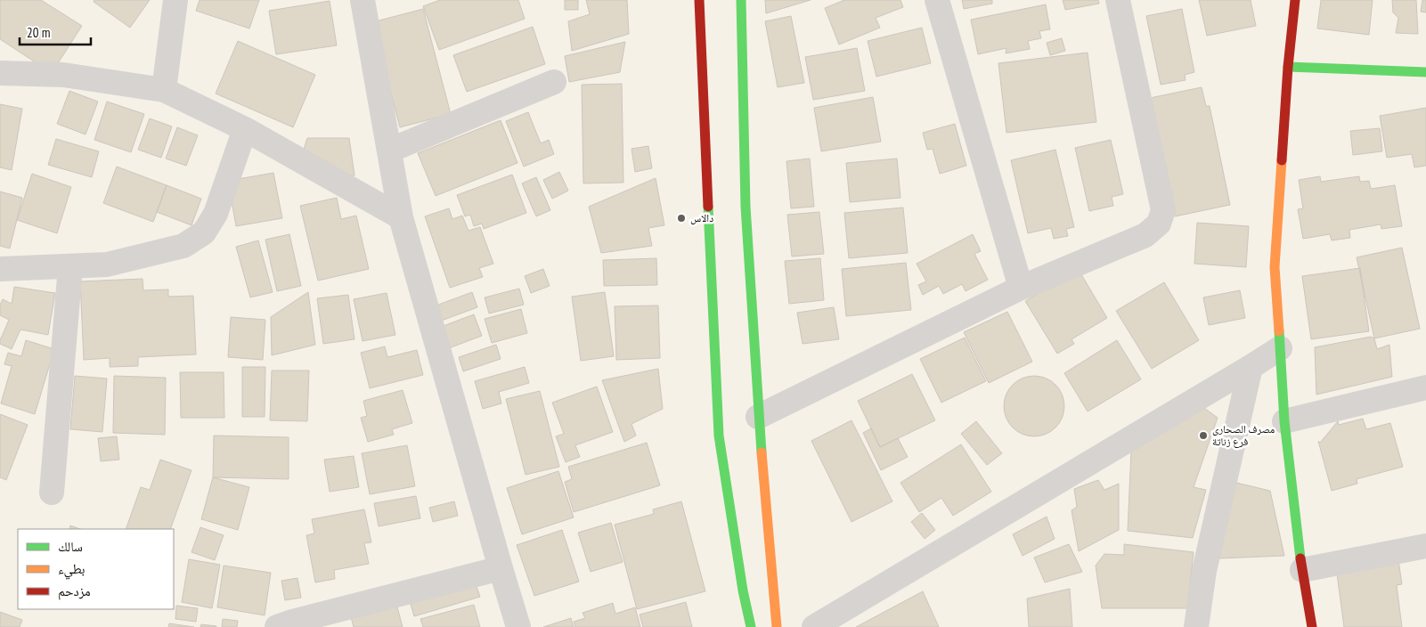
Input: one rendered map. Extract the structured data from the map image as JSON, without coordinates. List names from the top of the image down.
{
  "places": ["دالاس", "مصرف الصحارى فرع زناتة"],
  "legend": ["سالك", "بطيء", "مزدحم"],
  "scale_bar": "20 m"
}
